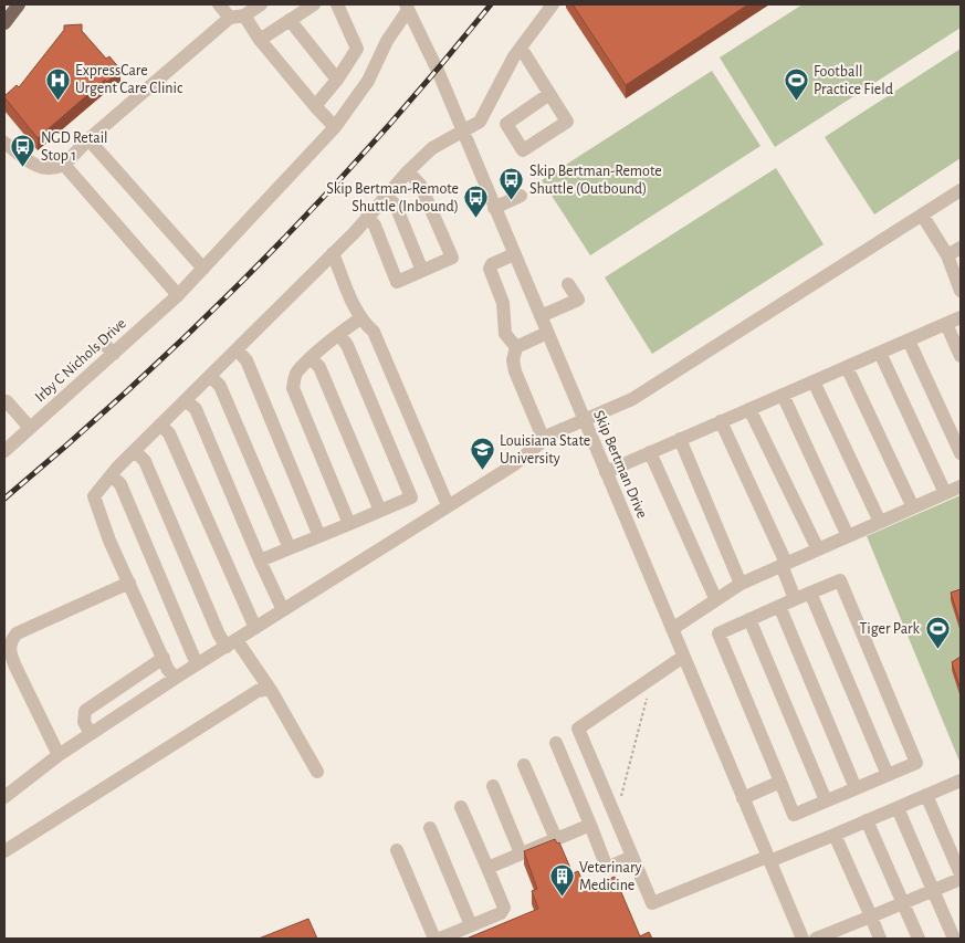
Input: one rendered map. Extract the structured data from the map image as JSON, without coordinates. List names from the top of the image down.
{
  "streets": {
    "street": ["Irby C Nichols Drive", "Skip Bertman Drive"]
  },
  "crossings": [
    ["Irby C Nichols Drive", "Skip Bertman Drive"]
  ],
  "places": {
    "hospital": ["ExpressCare Urgent Care Clinic"],
    "sports": ["Football Practice Field", "Tiger Park"],
    "bus stop": ["NGD Retail Stop 1", "Skip Bertman-Remote Shuttle (Outbound)", "Skip Bertman-Remote Shuttle (Inbound)"],
    "school or university": ["Louisiana State University"],
    "building": ["Veterinary Medicine"]
  }
}
